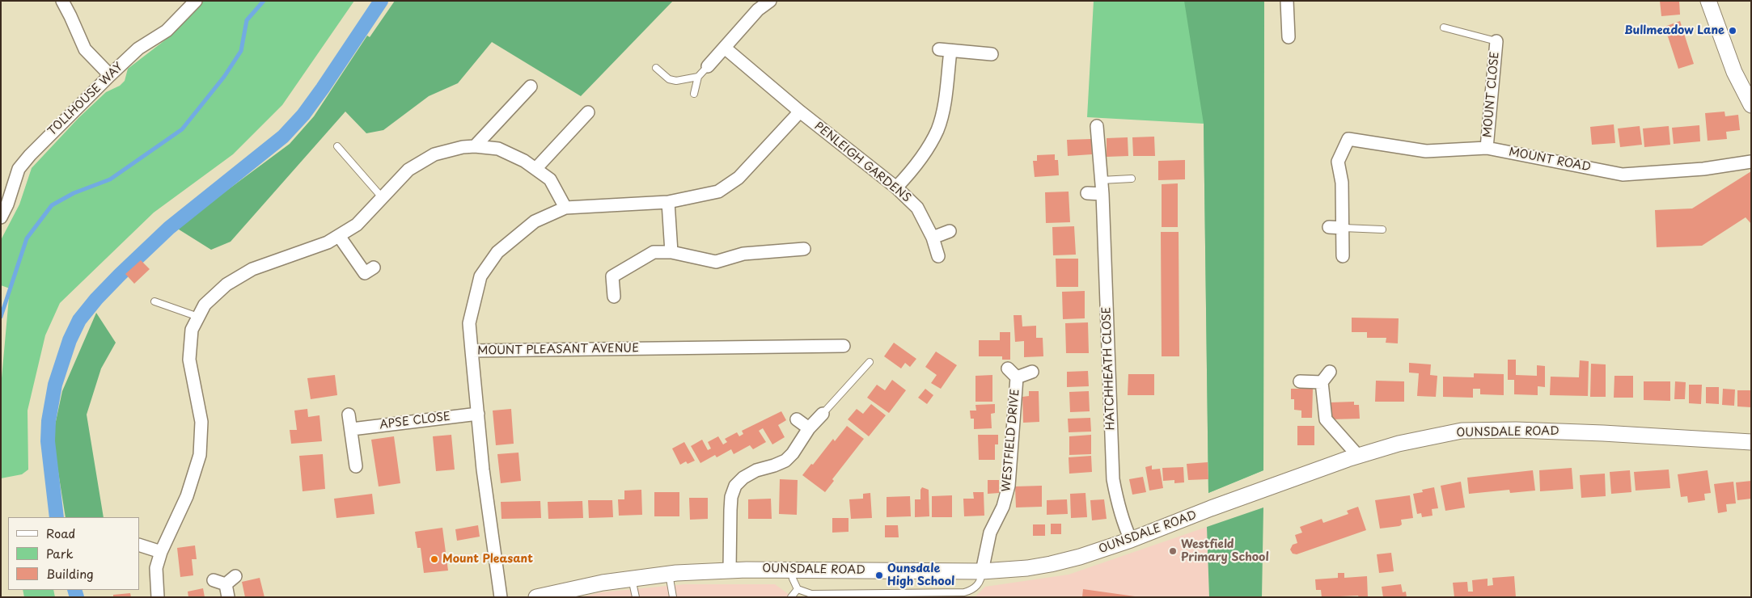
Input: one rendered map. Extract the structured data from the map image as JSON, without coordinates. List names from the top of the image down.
{
  "streets": {
    "street": [
      "MOUNT CLOSE",
      "TOLLHOUSE WAY",
      "MOUNT ROAD",
      "PENLEIGH GARDENS",
      "MOUNT PLEASANT AVENUE",
      "HATCHHEATH CLOSE",
      "APSE CLOSE",
      "OUNSDALE ROAD",
      "WESTFIELD DRIVE"
    ]
  },
  "crossings": [
    ["MOUNT CLOSE", "MOUNT ROAD"],
    ["MOUNT PLEASANT AVENUE", "APSE CLOSE"],
    ["HATCHHEATH CLOSE", "OUNSDALE ROAD"],
    ["OUNSDALE ROAD", "WESTFIELD DRIVE"]
  ],
  "places": [
    "Bullmeadow Lane",
    "Westfield Primary School",
    "Mount Pleasant",
    "Ounsdale High School"
  ],
  "legend": ["Road", "Park", "Building"]
}
